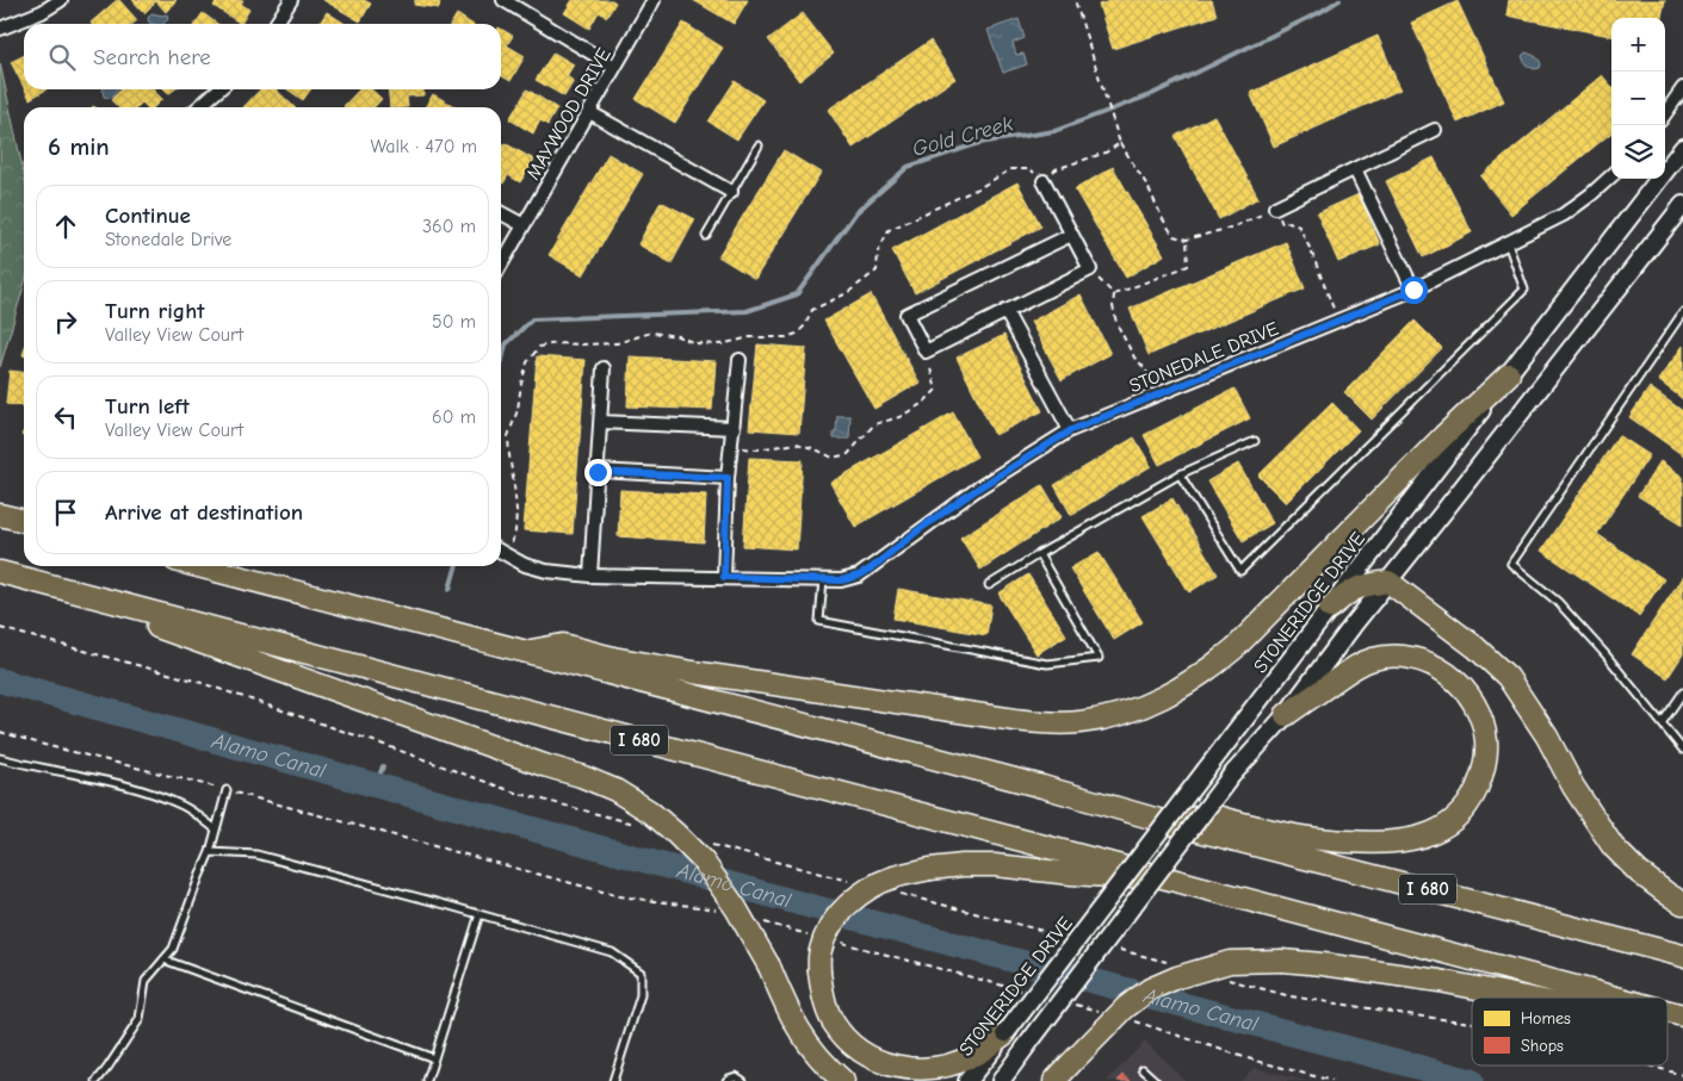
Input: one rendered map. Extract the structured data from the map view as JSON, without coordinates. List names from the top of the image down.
{
  "streets": {
    "highway": ["I 680"],
    "main road": ["STONERIDGE DRIVE"],
    "street": ["MAYWOOD DRIVE", "STONEDALE DRIVE"]
  },
  "water": ["Gold Creek", "Alamo Canal"],
  "legend": ["Homes", "Shops"],
  "page": {
    "map_buttons": ["+", "−"],
    "search": "Search here",
    "heading": ["6 min", "Walk · 470 m"],
    "list": [
      ["Continue", "Stonedale Drive", "360 m"],
      ["Turn right", "Valley View Court", "50 m"],
      ["Turn left", "Valley View Court", "60 m"],
      "Arrive at destination"
    ]
  }
}
